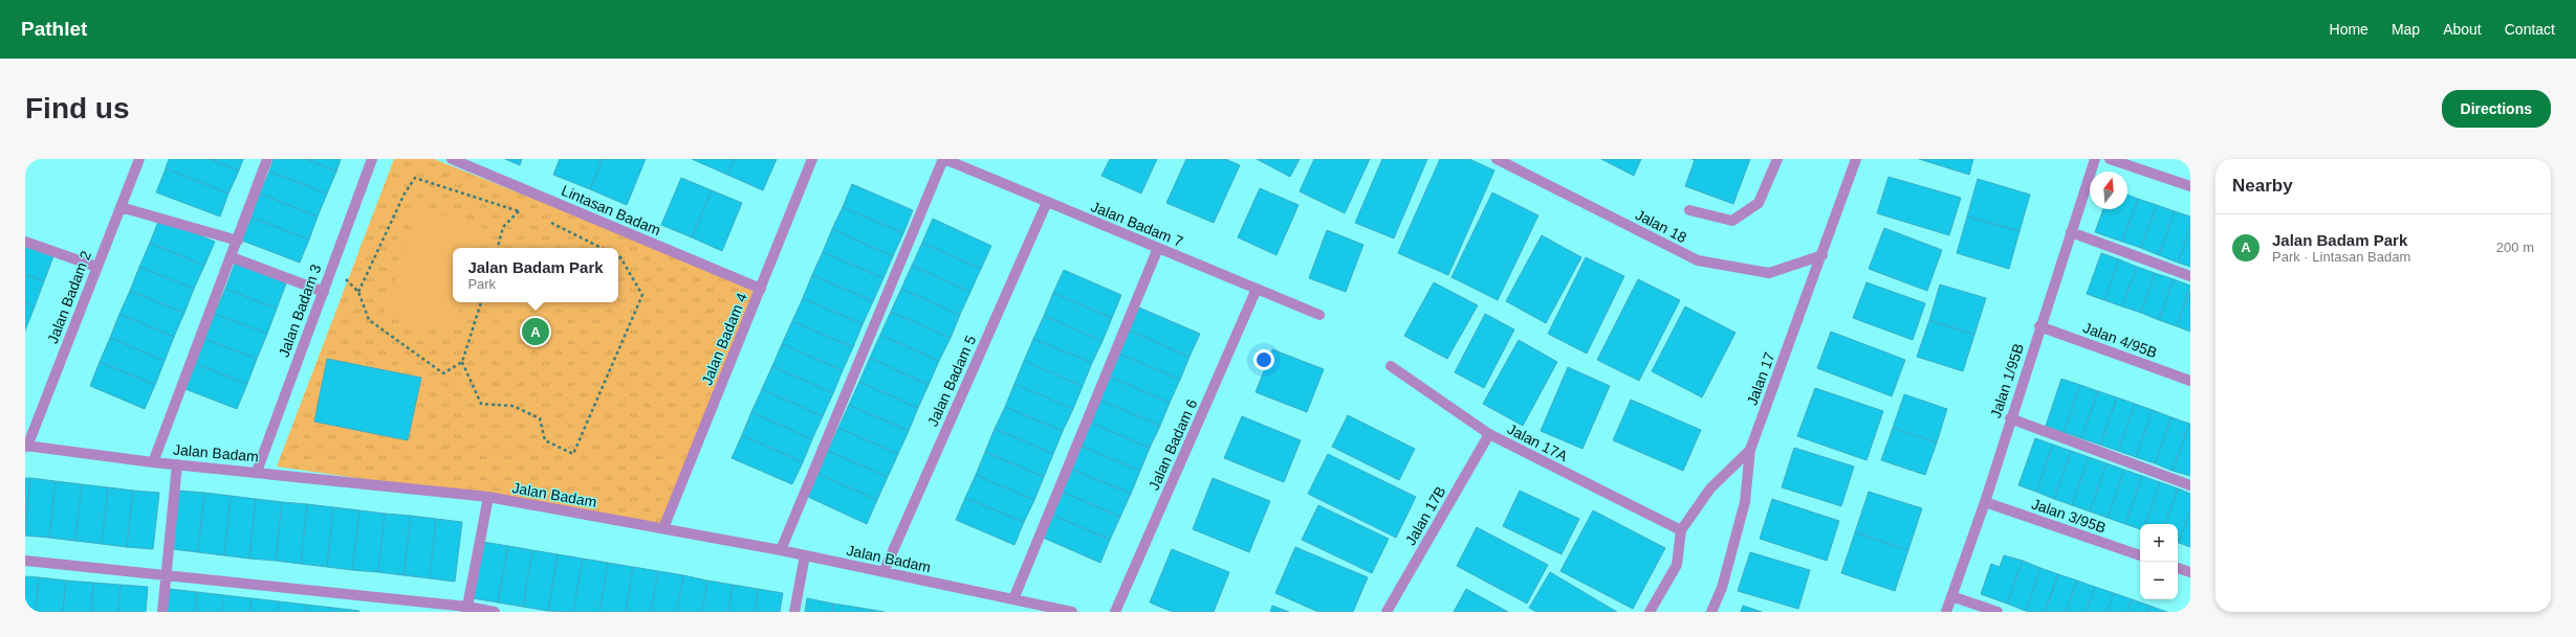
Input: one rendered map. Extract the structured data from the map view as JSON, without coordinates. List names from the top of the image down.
{
  "streets": {
    "street": [
      "Lintasan Badam",
      "Jalan Badam 7",
      "Jalan 18",
      "Jalan Badam 2",
      "Jalan Badam 3",
      "Jalan Badam 4",
      "Jalan 4/95B",
      "Jalan 17",
      "Jalan Badam 5",
      "Jalan 1/95B",
      "Jalan 17A",
      "Jalan Badam 6",
      "Jalan Badam",
      "Jalan 17B",
      "Jalan 3/95B"
    ]
  },
  "crossings": [
    ["Lintasan Badam", "Jalan Badam 4"],
    ["Jalan Badam 7", "Jalan Badam 5"],
    ["Jalan Badam 7", "Jalan Badam 6"],
    ["Jalan 18", "Jalan 17"],
    ["Jalan Badam 2", "Jalan Badam"],
    ["Jalan Badam 3", "Jalan Badam"],
    ["Jalan Badam 4", "Jalan Badam"],
    ["Jalan 4/95B", "Jalan 1/95B"],
    ["Jalan Badam 5", "Jalan Badam"],
    ["Jalan 1/95B", "Jalan 3/95B"],
    ["Jalan 17A", "Jalan 17B"]
  ],
  "north": "top",
  "page": {
    "header": "Pathlet",
    "nav": [
      "Home",
      "Map",
      "About",
      "Contact"
    ],
    "buttons": "Directions",
    "title": "Find us",
    "heading": "Nearby",
    "list": [
      {
        "mark": "A",
        "name": "Jalan Badam Park",
        "note": "Park · Lintasan Badam",
        "value": "200 m"
      }
    ],
    "popup": ["Jalan Badam Park", "Park"],
    "pins": "A",
    "map_buttons": ["+", "−"]
  }
}
